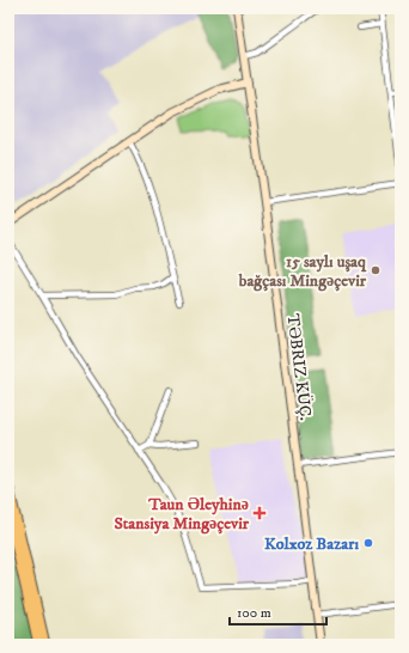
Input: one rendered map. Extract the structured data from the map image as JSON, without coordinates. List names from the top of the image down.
{
  "streets": {
    "main road": ["TƏBRIZ KÜÇ."]
  },
  "places": {
    "other": ["15 saylı uşaq bağçası Mingəçevir", "Kolxoz Bazarı"],
    "health": ["Taun Əleyhinə Stansiya Mingəçevir"]
  },
  "scale_bar": "100 m"
}
